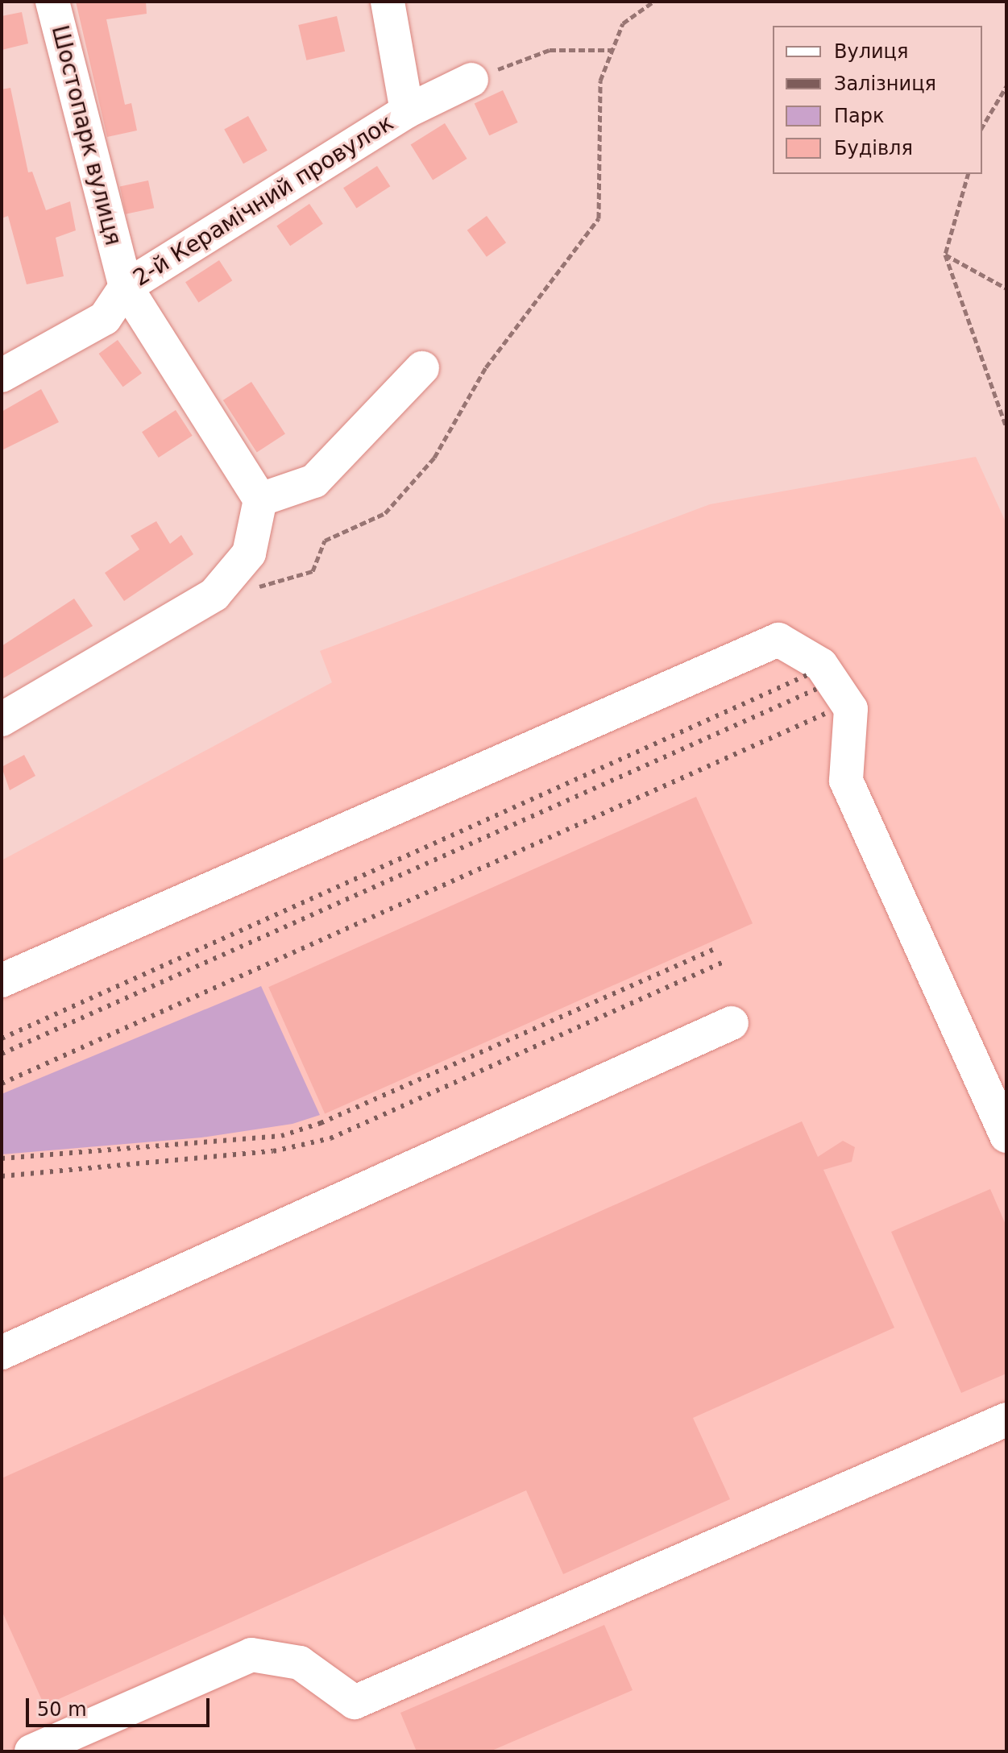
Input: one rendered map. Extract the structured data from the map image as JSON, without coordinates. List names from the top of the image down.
{
  "streets": {
    "street": ["Шостопарк вулиця", "2-й Керамічний провулок"]
  },
  "crossings": [
    ["Шостопарк вулиця", "2-й Керамічний провулок"]
  ],
  "legend": [
    "Вулиця",
    "Залізниця",
    "Парк",
    "Будівля"
  ],
  "scale_bar": "50 m"
}
